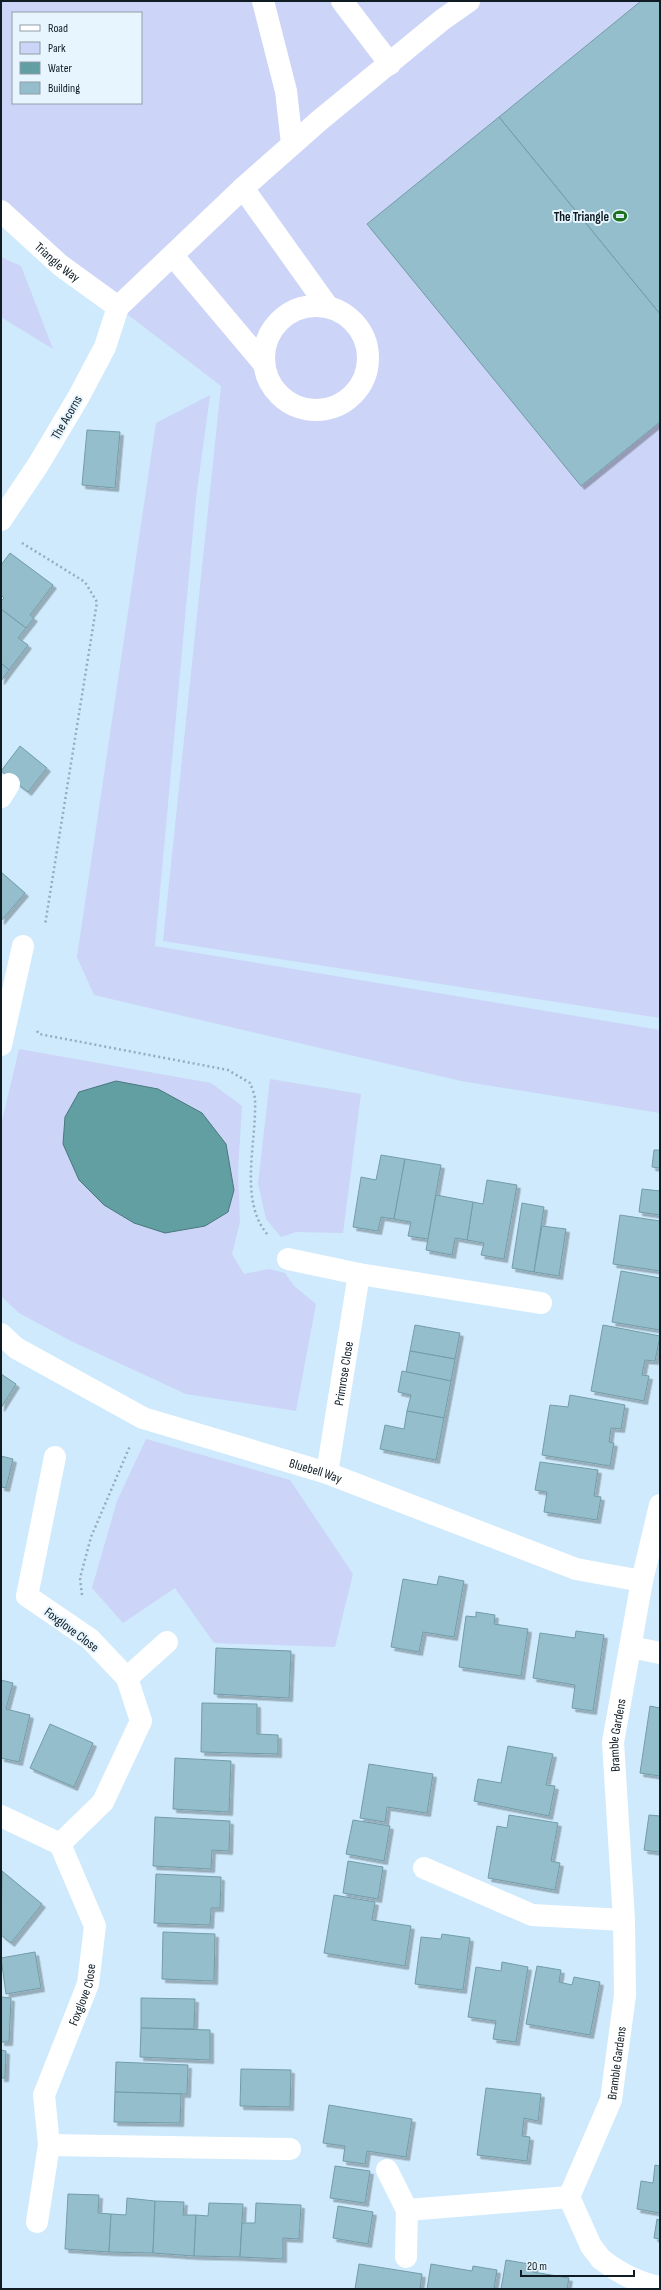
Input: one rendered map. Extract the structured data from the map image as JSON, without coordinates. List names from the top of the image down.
{
  "streets": {
    "street": [
      "Triangle Way",
      "The Acorns",
      "Primrose Close",
      "Bluebell Way",
      "Foxglove Close",
      "Bramble Gardens"
    ]
  },
  "crossings": [
    ["Triangle Way", "The Acorns"],
    ["Primrose Close", "Bluebell Way"],
    ["Bluebell Way", "Bramble Gardens"]
  ],
  "places": {
    "sports": ["The Triangle"]
  },
  "legend": [
    "Road",
    "Park",
    "Water",
    "Building"
  ],
  "scale_bar": "20 m"
}
